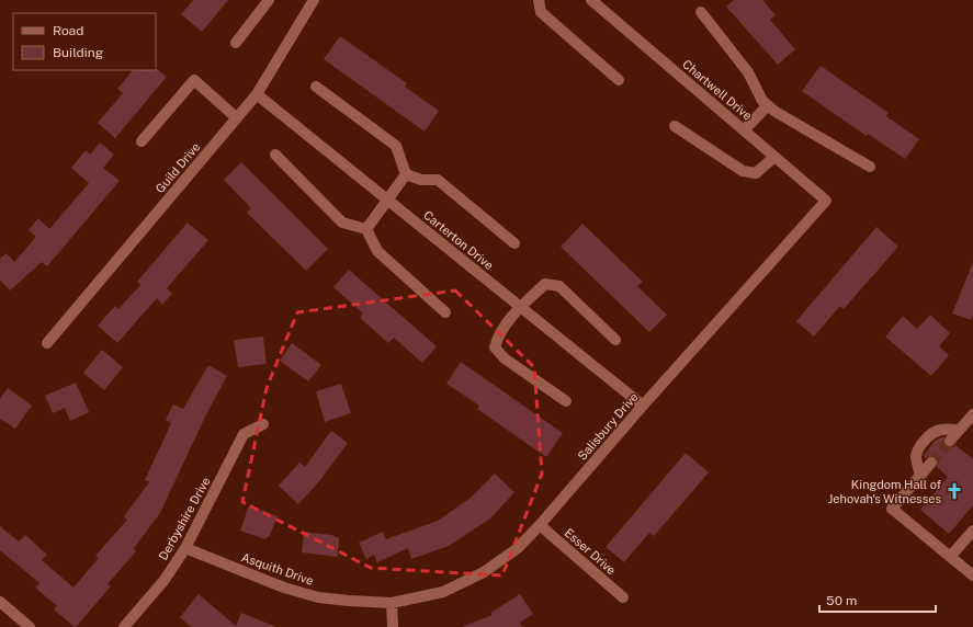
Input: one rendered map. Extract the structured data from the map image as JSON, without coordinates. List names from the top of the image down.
{
  "streets": {
    "street": [
      "Chartwell Drive",
      "Guild Drive",
      "Carterton Drive",
      "Salisbury Drive",
      "Derbyshire Drive",
      "Esser Drive",
      "Asquith Drive"
    ]
  },
  "crossings": [
    ["Chartwell Drive", "Salisbury Drive"],
    ["Guild Drive", "Carterton Drive"],
    ["Carterton Drive", "Salisbury Drive"],
    ["Salisbury Drive", "Esser Drive"],
    ["Salisbury Drive", "Asquith Drive"],
    ["Derbyshire Drive", "Asquith Drive"]
  ],
  "places": {
    "church": ["Kingdom Hall of Jehovah's Witnesses"]
  },
  "legend": ["Road", "Building"],
  "scale_bar": "50 m"
}
